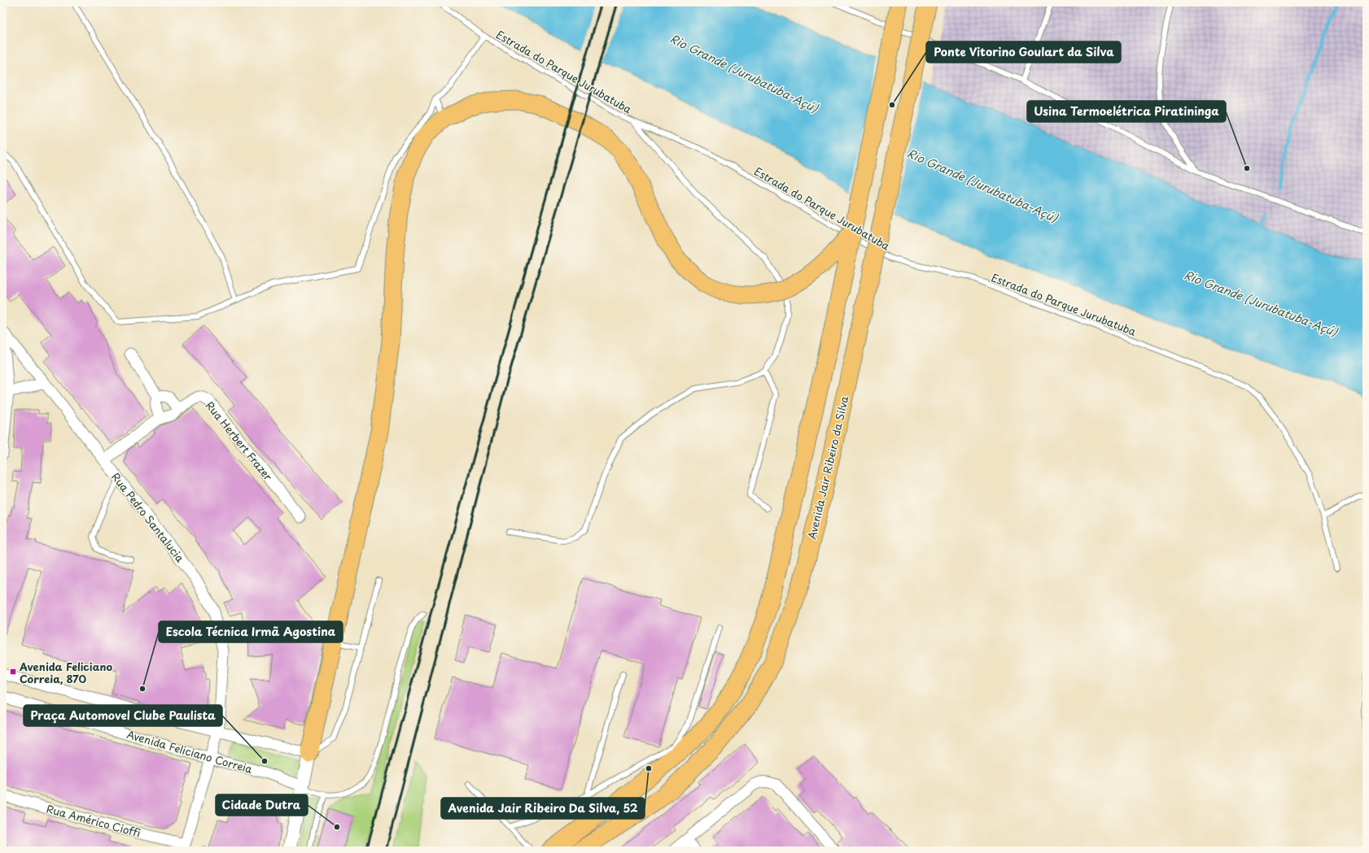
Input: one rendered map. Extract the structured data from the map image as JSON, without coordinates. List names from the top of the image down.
{
  "streets": {
    "main road": ["Avenida Jair Ribeiro da Silva"],
    "street": [
      "Rua Herbert Frazer",
      "Rua Pedro Santalucia",
      "Avenida Feliciano Correia",
      "Rua Américo Cioffi"
    ],
    "lane": ["Estrada do Parque Jurubatuba"]
  },
  "crossings": [
    ["Rua Herbert Frazer", "Rua Pedro Santalucia"],
    ["Rua Pedro Santalucia", "Avenida Feliciano Correia"],
    ["Rua Pedro Santalucia", "Rua Américo Cioffi"]
  ],
  "water": ["Rio Grande (Jurubatuba-Açú)"],
  "places": {
    "other": [
      "Ponte Vitorino Goulart da Silva",
      "Usina Termoelétrica Piratininga",
      "Escola Técnica Irmã Agostina",
      "Praça Automovel Clube Paulista",
      "Avenida Jair Ribeiro Da Silva, 52",
      "Cidade Dutra"
    ],
    "transit": ["Avenida Feliciano Correia, 870"]
  }
}
